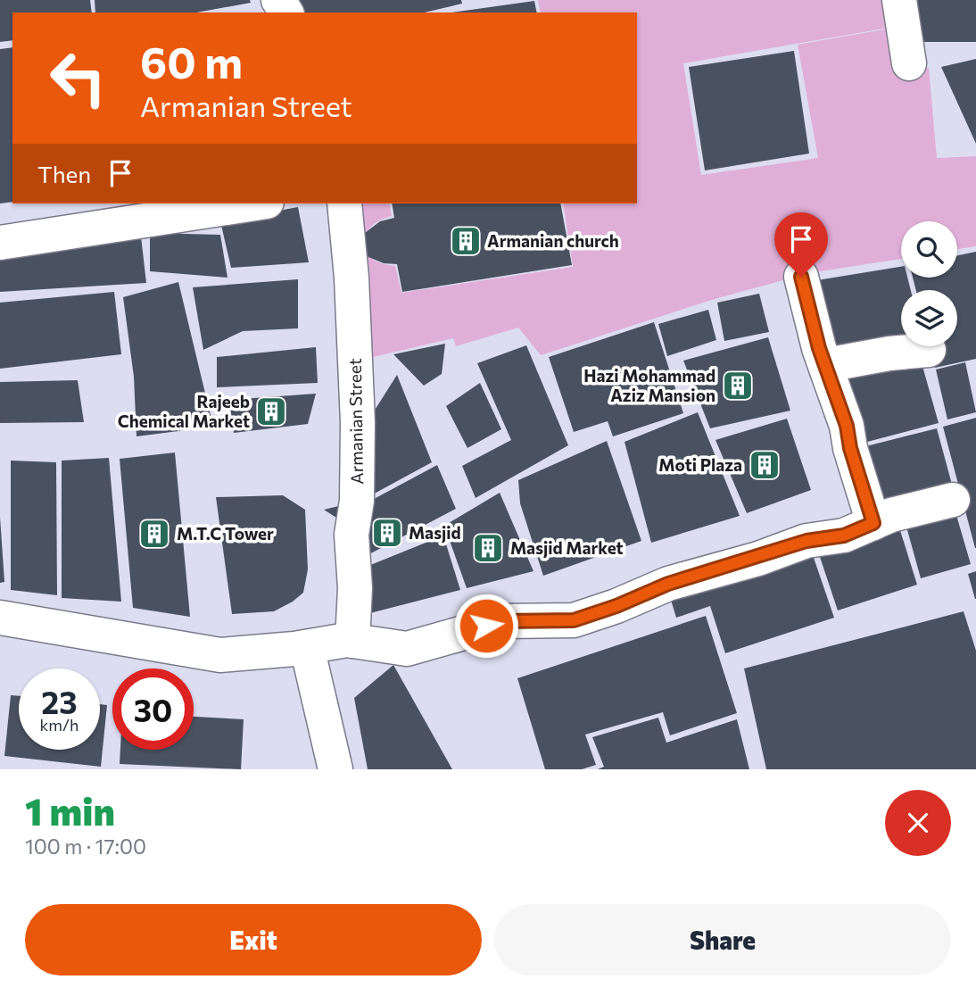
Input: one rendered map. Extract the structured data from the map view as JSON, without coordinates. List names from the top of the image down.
{
  "streets": {
    "street": ["Armanian Street"]
  },
  "places": {
    "building": [
      "Armanian church",
      "Hazi Mohammad Aziz Mansion",
      "Rajeeb Chemical Market",
      "Moti Plaza",
      "Masjid",
      "M.T.C Tower",
      "Masjid Market"
    ]
  },
  "page": {
    "turn": ["60 m", "Armanian Street"],
    "then": "Then",
    "speed": "23 km/h",
    "limit": "30",
    "heading": ["1 min", "100 m · 17:00"],
    "buttons": ["Exit", "Share"]
  }
}
